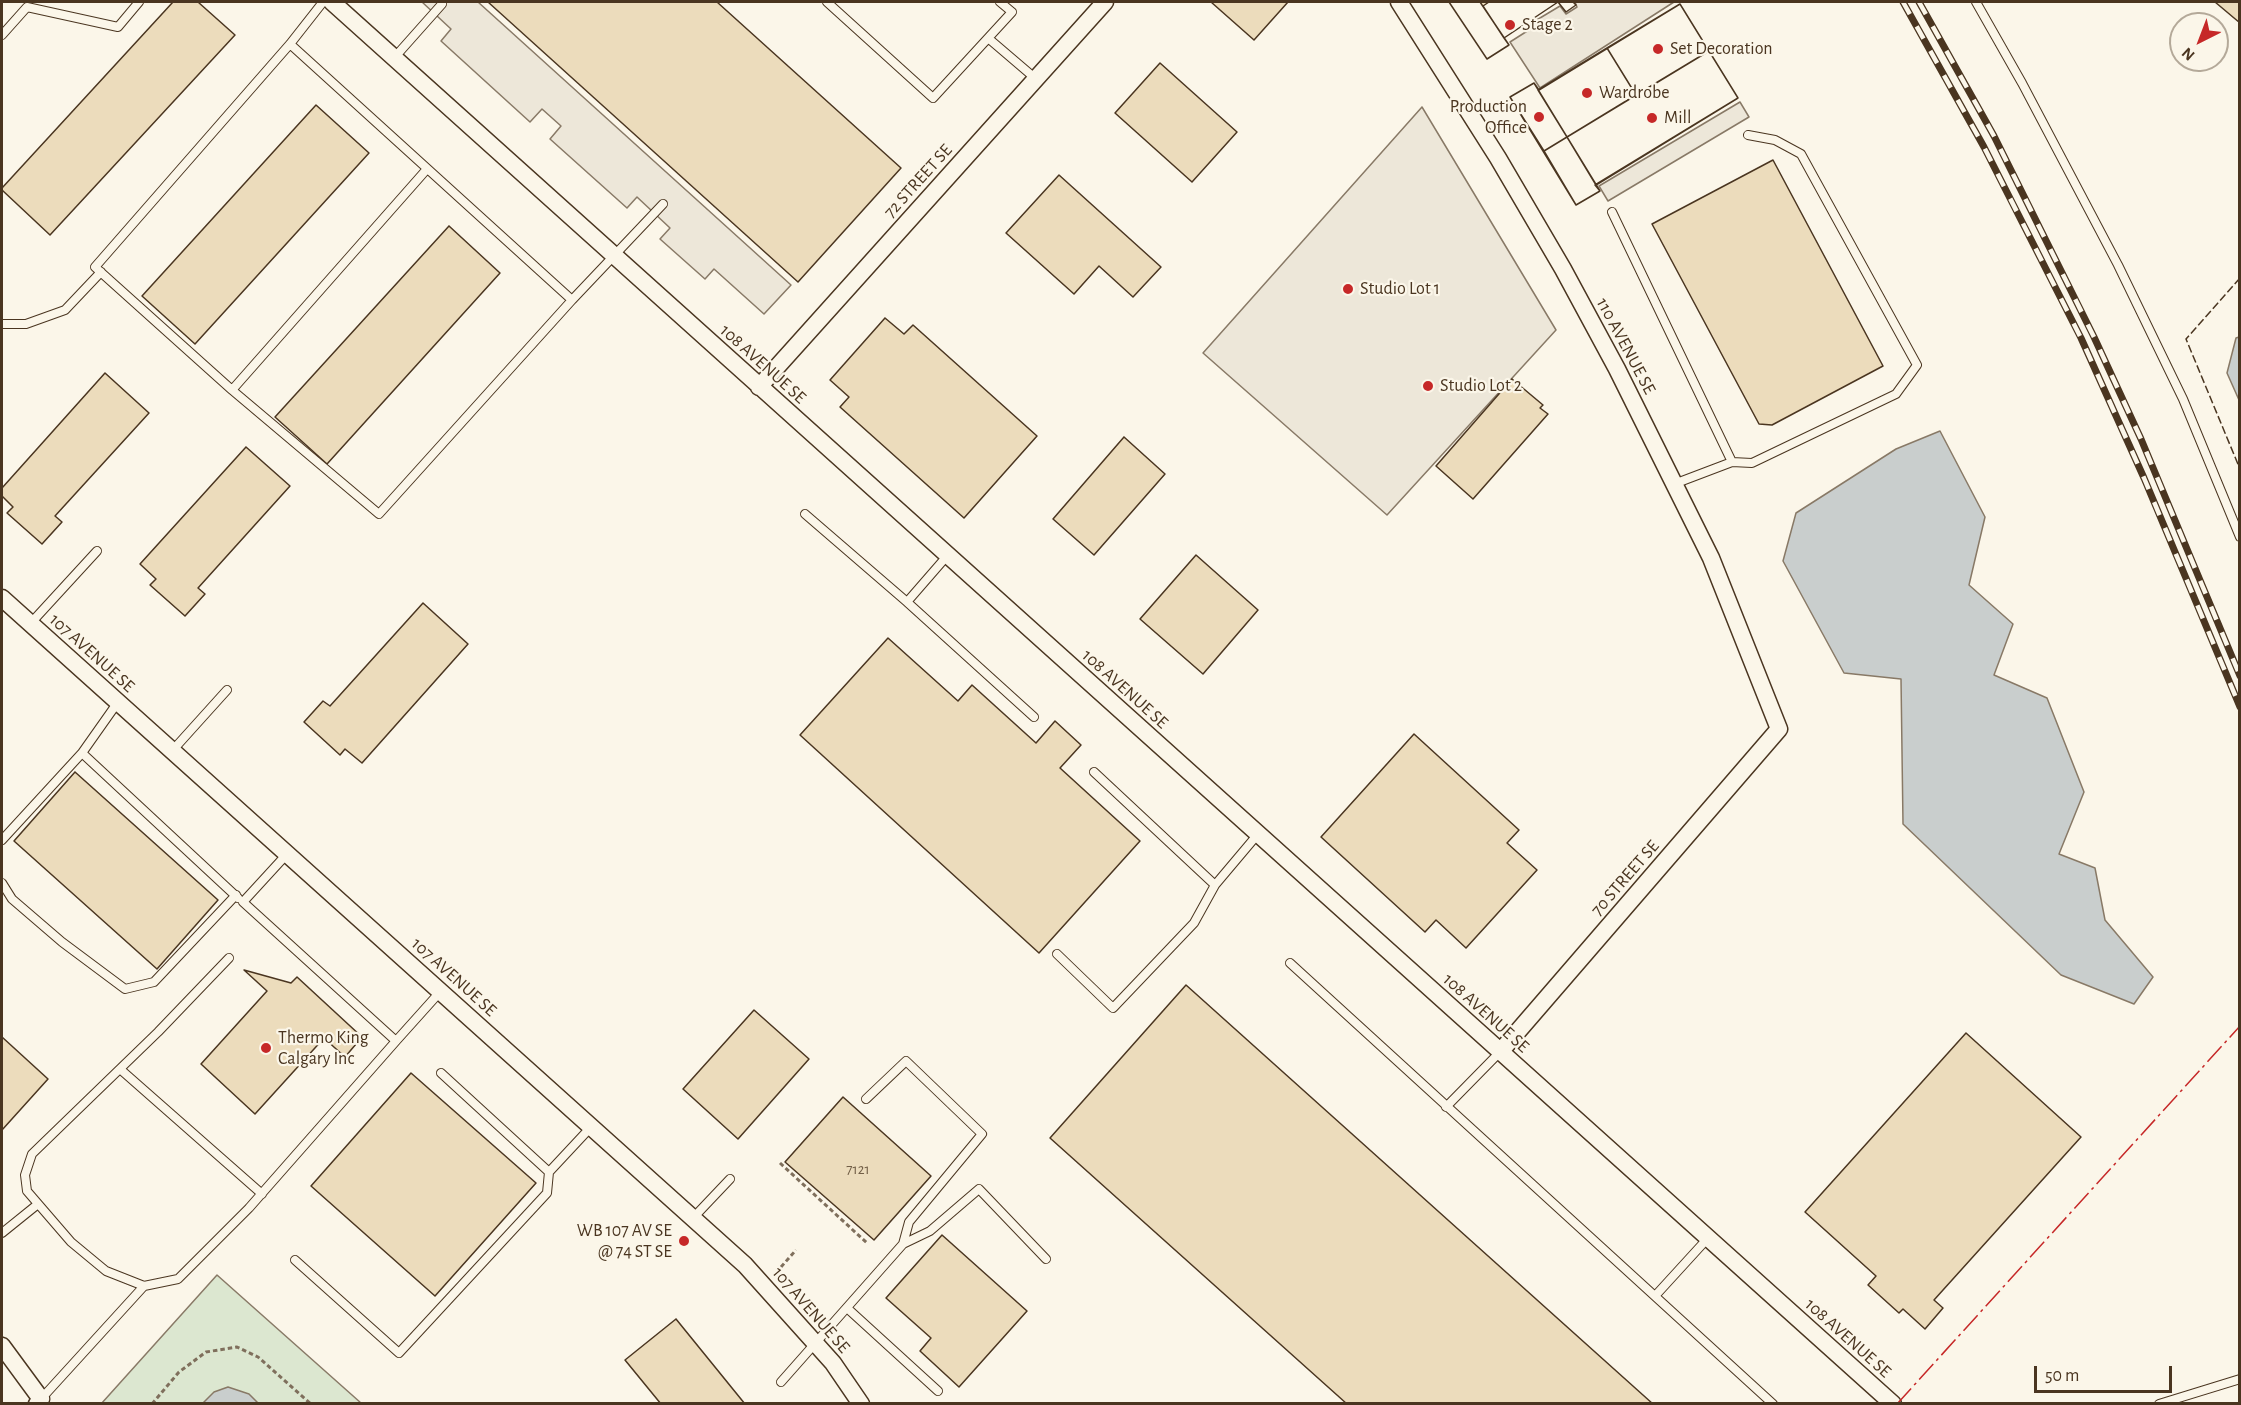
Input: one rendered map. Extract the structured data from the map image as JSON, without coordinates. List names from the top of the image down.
{
  "streets": {
    "street": [
      "72 STREET SE",
      "110 AVENUE SE",
      "108 AVENUE SE",
      "107 AVENUE SE",
      "70 STREET SE"
    ]
  },
  "crossings": [
    ["72 STREET SE", "108 AVENUE SE"],
    ["110 AVENUE SE", "70 STREET SE"],
    ["108 AVENUE SE", "70 STREET SE"]
  ],
  "places": [
    "Stage 2",
    "Set Decoration",
    "Wardrobe",
    "Production Office",
    "Mill",
    "Studio Lot 1",
    "Studio Lot 2",
    "Thermo King Calgary Inc",
    "WB 107 AV SE @ 74 ST SE"
  ],
  "house_numbers": ["7121"],
  "scale_bar": "50 m",
  "north": "bottom left"
}
